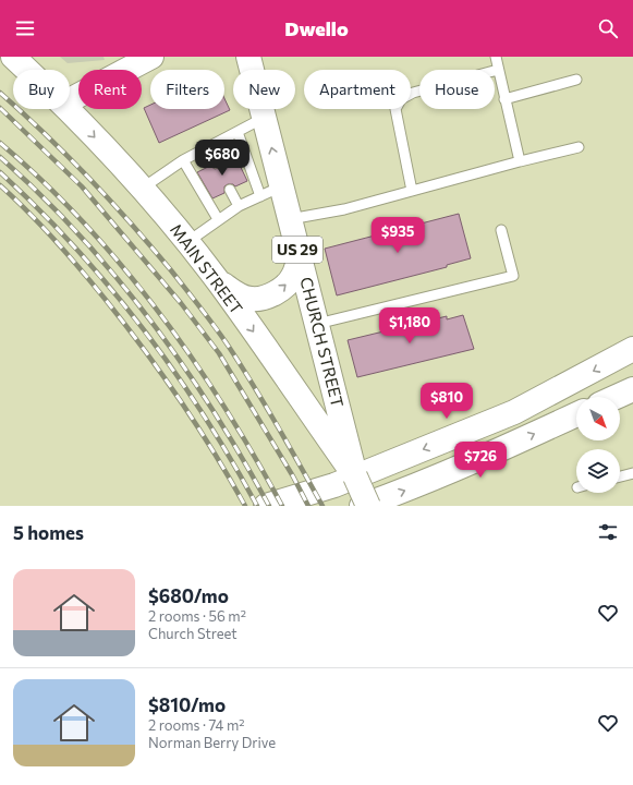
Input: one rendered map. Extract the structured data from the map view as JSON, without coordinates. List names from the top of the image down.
{
  "streets": {
    "main road": ["US 29", "MAIN STREET", "CHURCH STREET"]
  },
  "crossings": [
    ["MAIN STREET", "CHURCH STREET"]
  ],
  "one_way": ["MAIN STREET"],
  "north": "bottom right",
  "page": {
    "header": "Dwello",
    "chip": [
      "Buy",
      "Rent",
      "Filters",
      "New",
      "Apartment",
      "House"
    ],
    "price": [
      "$680",
      "$935",
      "$1,180",
      "$810",
      "$726"
    ],
    "heading": "5 homes",
    "list": [
      {
        "name": "$680/mo",
        "note": "2 rooms · 56 m² · Church Street"
      },
      {
        "name": "$810/mo",
        "note": "2 rooms · 74 m² · Norman Berry Drive"
      }
    ]
  }
}
